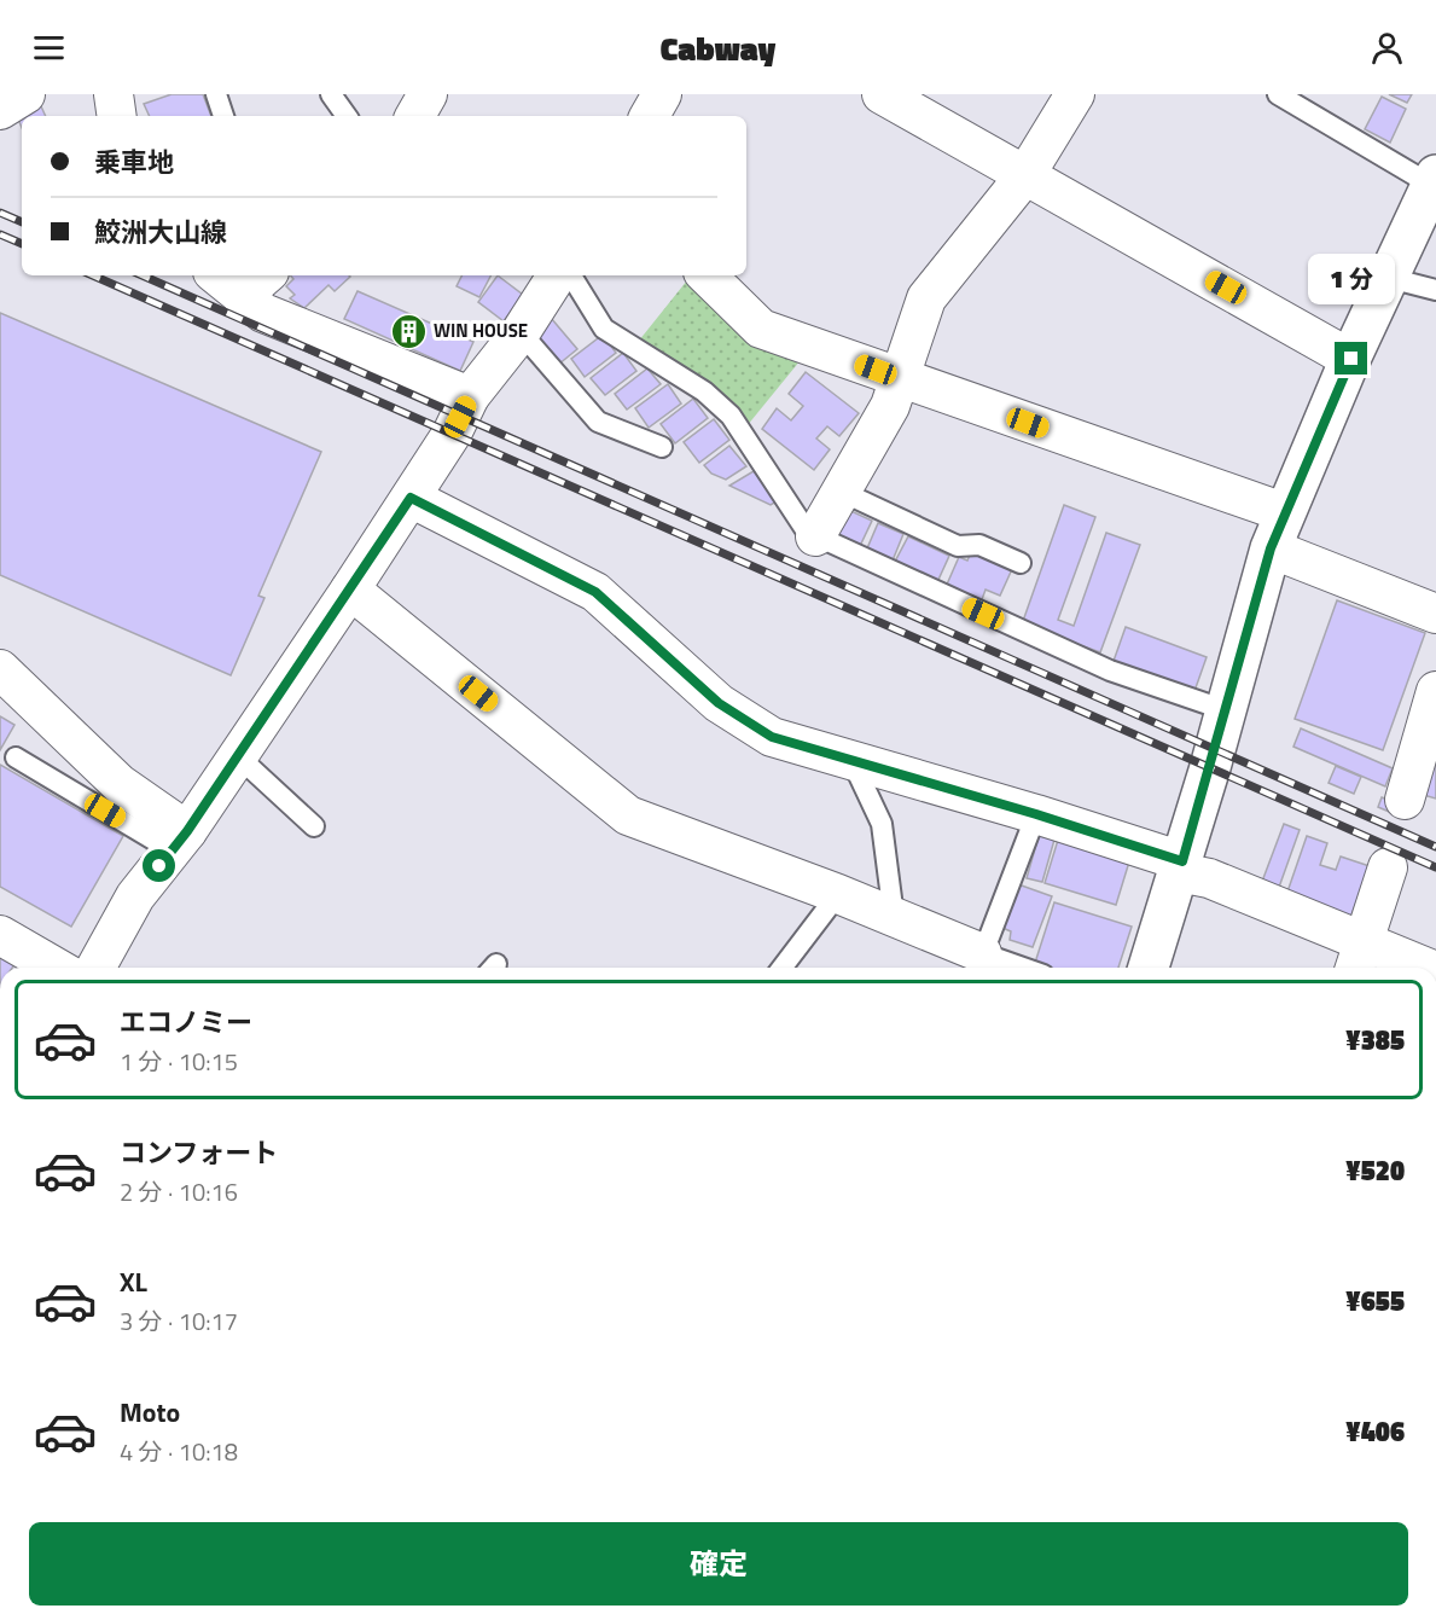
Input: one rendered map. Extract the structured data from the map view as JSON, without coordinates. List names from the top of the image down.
{
  "places": {
    "building": ["WIN HOUSE"]
  },
  "page": {
    "header": "Cabway",
    "banner": ["乗車地", "鮫洲大山線"],
    "bubble": "1 分",
    "list": [
      {
        "name": "エコノミー",
        "note": "1 分 · 10:15",
        "value": "¥385"
      },
      {
        "name": "コンフォート",
        "note": "2 分 · 10:16",
        "value": "¥520"
      },
      {
        "name": "XL",
        "note": "3 分 · 10:17",
        "value": "¥655"
      },
      {
        "name": "Moto",
        "note": "4 分 · 10:18",
        "value": "¥406"
      }
    ],
    "buttons": "確定"
  }
}
